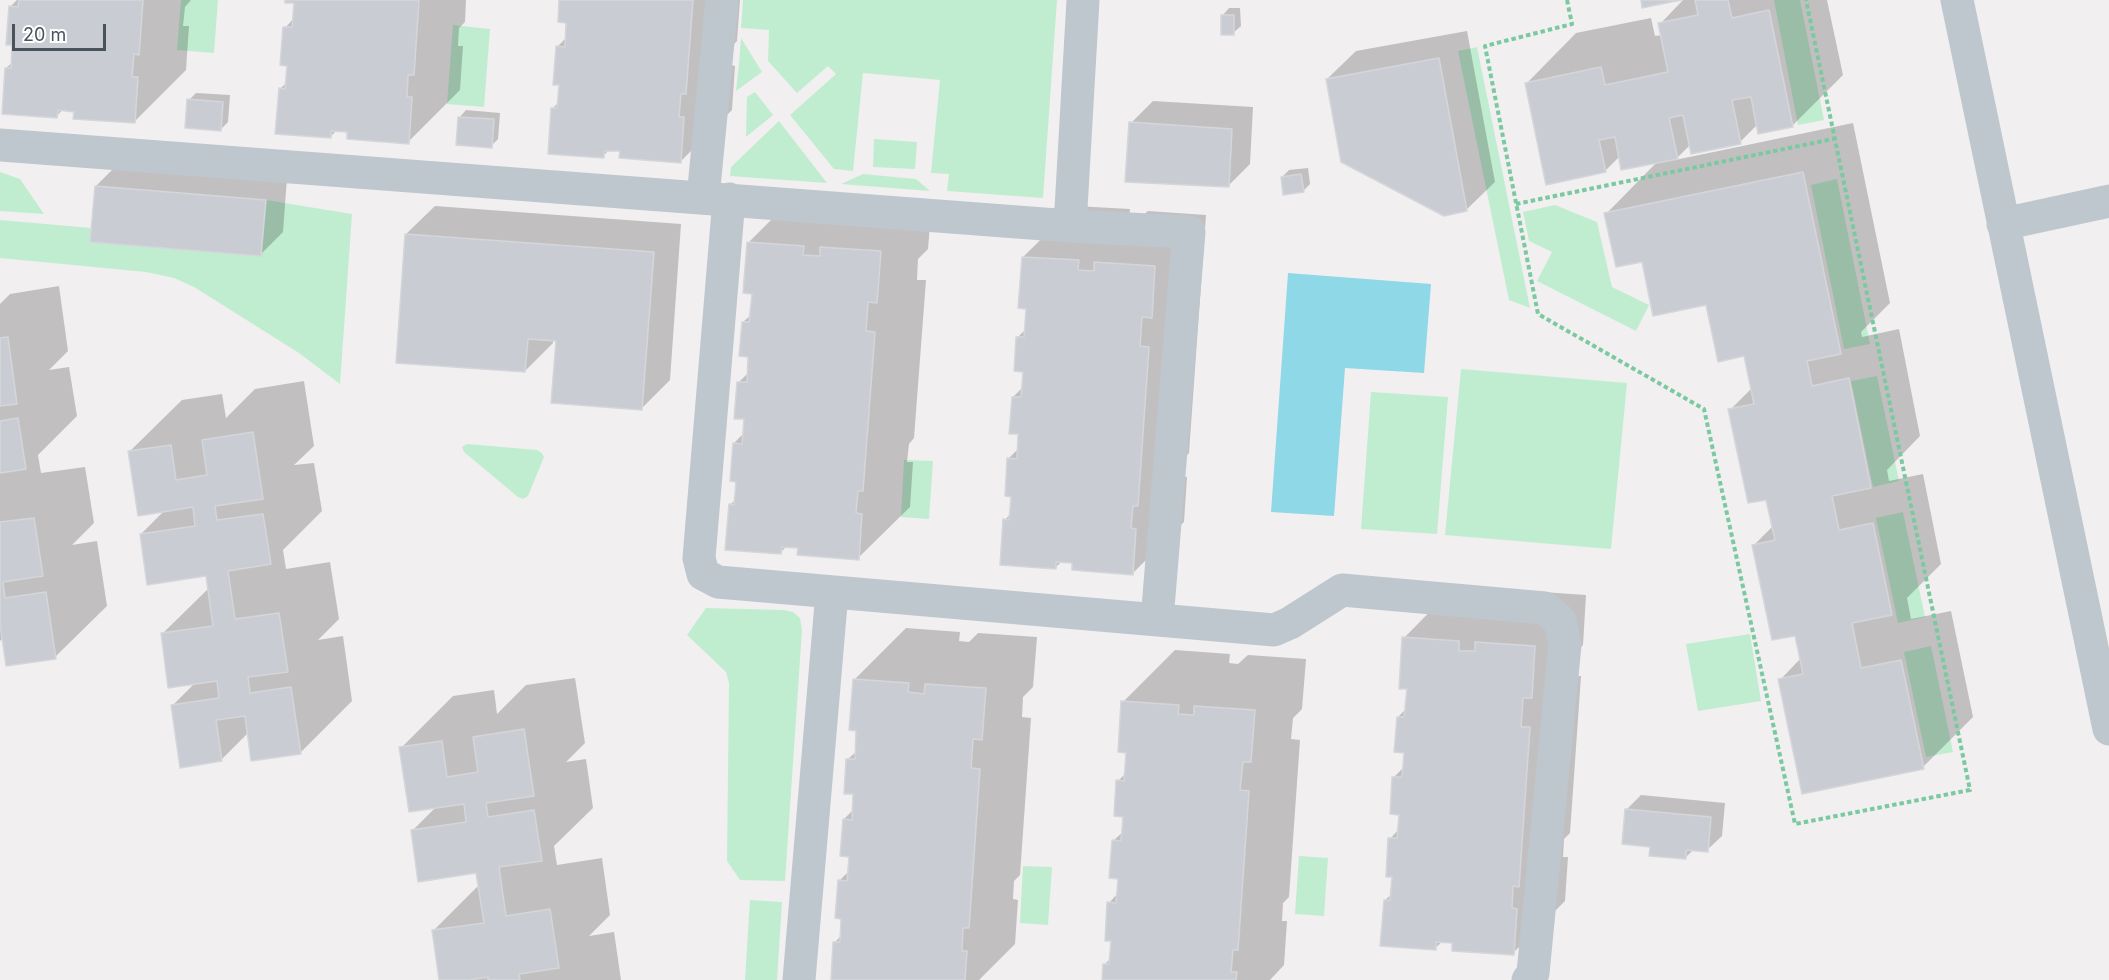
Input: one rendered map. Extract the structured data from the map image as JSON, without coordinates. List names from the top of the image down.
{
  "scale_bar": "20 m"
}
